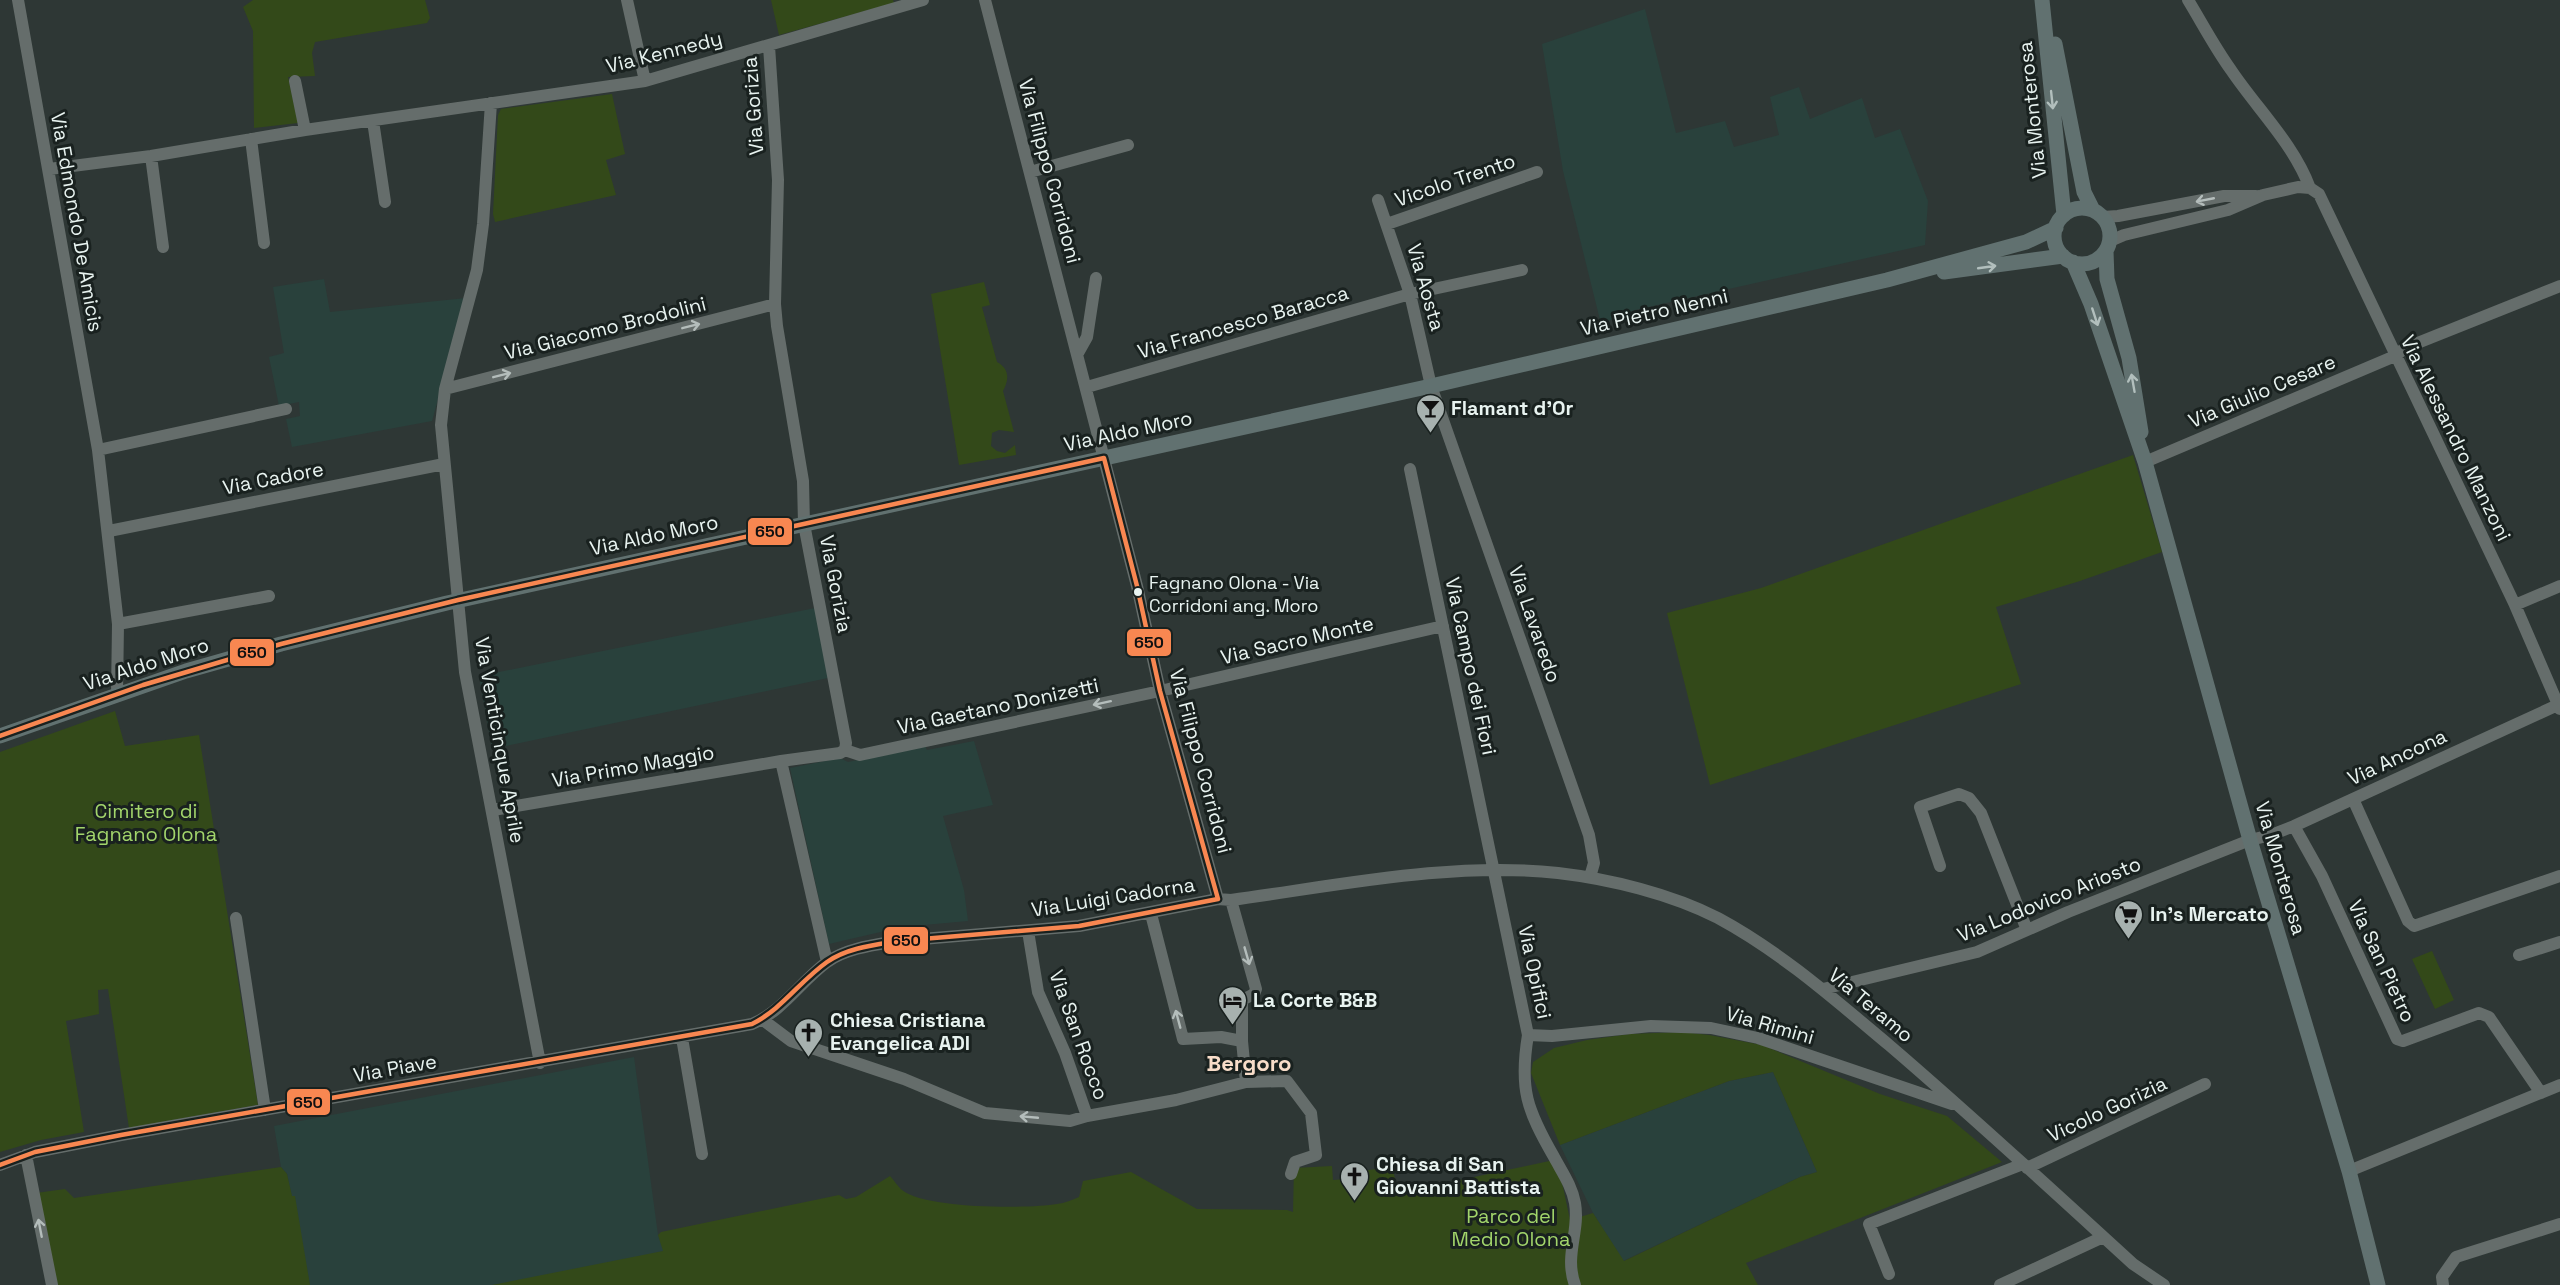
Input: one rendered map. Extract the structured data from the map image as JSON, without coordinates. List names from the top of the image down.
{
  "streets": {
    "main road": ["Via Monterosa", "Via Pietro Nenni", "Via Aldo Moro"],
    "street": [
      "Via Kennedy",
      "Via Gorizia",
      "Via Filippo Corridoni",
      "Vicolo Trento",
      "Via Edmondo De Amicis",
      "Via Aosta",
      "Via Francesco Baracca",
      "Via Giacomo Brodolini",
      "Via Giulio Cesare",
      "Via Alessandro Manzoni",
      "Via Cadore",
      "Via Lavaredo",
      "Via Sacro Monte",
      "Via Campo dei Fiori",
      "Via Gaetano Donizetti",
      "Via Venticinque Aprile",
      "Via Ancona",
      "Via Primo Maggio",
      "Via Luigi Cadorna",
      "Via Lodovico Ariosto",
      "Via San Pietro",
      "Via Opifici",
      "Via Teramo",
      "Via Rimini",
      "Via San Rocco",
      "Via Piave",
      "Vicolo Gorizia"
    ]
  },
  "crossings": [
    ["Via Kennedy", "Via Gorizia"],
    ["Via Kennedy", "Via Edmondo De Amicis"],
    ["Via Kennedy", "Via Venticinque Aprile"],
    ["Via Gorizia", "Via Giacomo Brodolini"],
    ["Via Gorizia", "Via Aldo Moro"],
    ["Via Gorizia", "Via Gaetano Donizetti"],
    ["Via Monterosa", "Via Pietro Nenni"],
    ["Via Monterosa", "Via Giulio Cesare"],
    ["Via Monterosa", "Via Ancona"],
    ["Via Monterosa", "Via Lodovico Ariosto"],
    ["Via Filippo Corridoni", "Via Francesco Baracca"],
    ["Via Filippo Corridoni", "Via Aldo Moro"],
    ["Via Filippo Corridoni", "Via Sacro Monte"],
    ["Via Filippo Corridoni", "Via Gaetano Donizetti"],
    ["Via Filippo Corridoni", "Via Luigi Cadorna"],
    ["Vicolo Trento", "Via Aosta"],
    ["Via Edmondo De Amicis", "Via Aldo Moro"],
    ["Via Edmondo De Amicis", "Via Cadore"],
    ["Via Aosta", "Via Pietro Nenni"],
    ["Via Aosta", "Via Francesco Baracca"],
    ["Via Aosta", "Via Aldo Moro"],
    ["Via Aosta", "Via Lavaredo"],
    ["Via Pietro Nenni", "Via Aldo Moro"],
    ["Via Pietro Nenni", "Via Lavaredo"],
    ["Via Giacomo Brodolini", "Via Venticinque Aprile"],
    ["Via Giulio Cesare", "Via Alessandro Manzoni"],
    ["Via Aldo Moro", "Via Lavaredo"],
    ["Via Aldo Moro", "Via Venticinque Aprile"],
    ["Via Alessandro Manzoni", "Via Ancona"],
    ["Via Cadore", "Via Venticinque Aprile"],
    ["Via Lavaredo", "Via Teramo"],
    ["Via Sacro Monte", "Via Campo dei Fiori"],
    ["Via Sacro Monte", "Via Gaetano Donizetti"],
    ["Via Campo dei Fiori", "Via Luigi Cadorna"],
    ["Via Campo dei Fiori", "Via Opifici"],
    ["Via Campo dei Fiori", "Via Teramo"],
    ["Via Venticinque Aprile", "Via Primo Maggio"],
    ["Via Venticinque Aprile", "Via Piave"],
    ["Via Ancona", "Via Lodovico Ariosto"],
    ["Via Ancona", "Via San Pietro"],
    ["Via Luigi Cadorna", "Via Opifici"],
    ["Via Luigi Cadorna", "Via Teramo"],
    ["Via Luigi Cadorna", "Via San Rocco"],
    ["Via Luigi Cadorna", "Via Piave"],
    ["Via Lodovico Ariosto", "Via Teramo"],
    ["Via Opifici", "Via Teramo"],
    ["Via Opifici", "Via Rimini"],
    ["Via Teramo", "Via Rimini"],
    ["Via Teramo", "Vicolo Gorizia"]
  ],
  "one_way": ["Via Giacomo Brodolini", "Via Gaetano Donizetti"],
  "districts": ["Bergoro"],
  "parks": ["Cimitero di Fagnano Olona", "Parco del Medio Olona"],
  "places": {
    "bar": ["Flamant d'Or"],
    "other": ["Fagnano Olona - Via Corridoni ang. Moro"],
    "supermarket": ["In's Mercato"],
    "hotel": ["La Corte B&B"],
    "church": ["Chiesa Cristiana Evangelica ADI", "Chiesa di San Giovanni Battista"]
  },
  "lines": ["transit line 650"]
}
